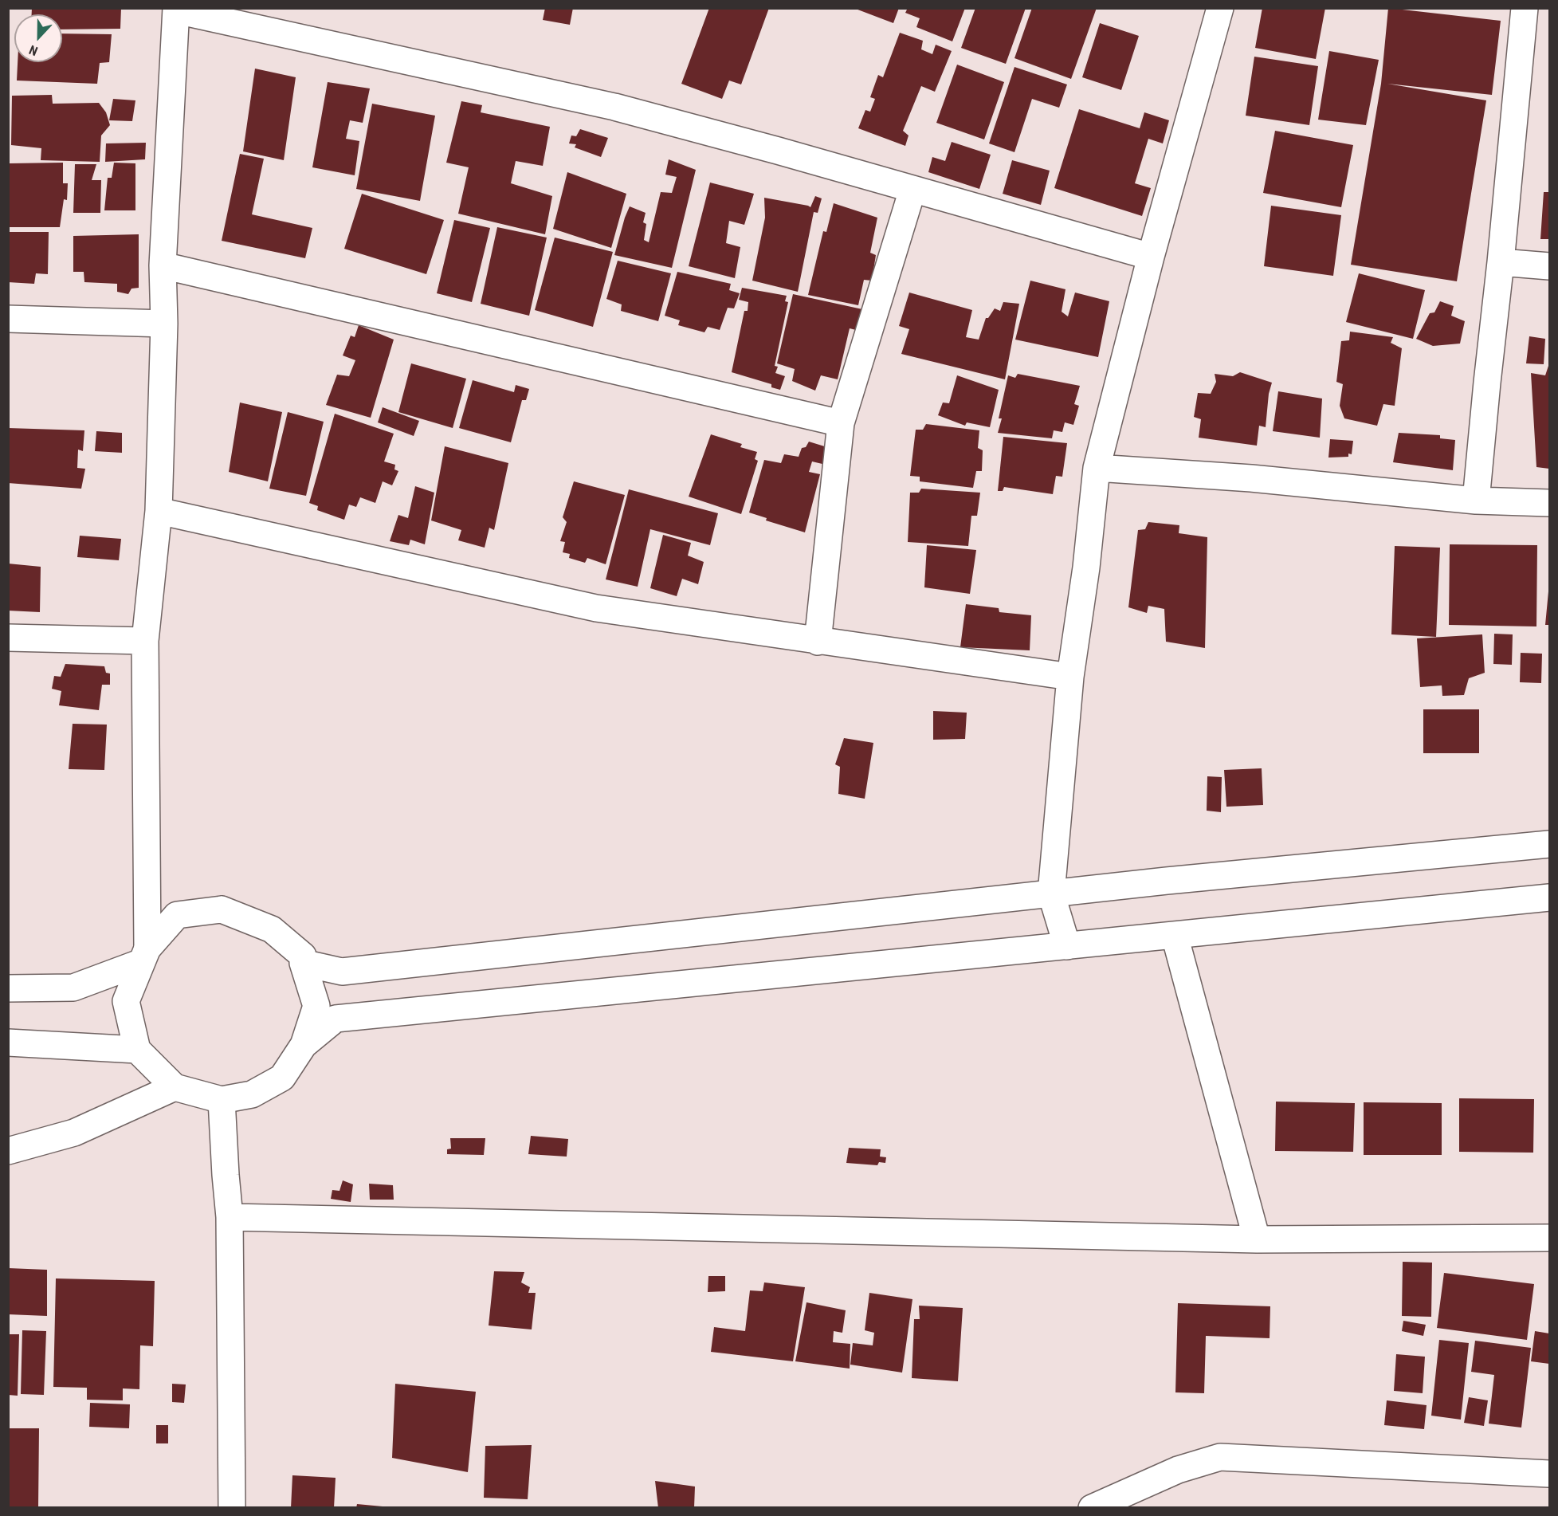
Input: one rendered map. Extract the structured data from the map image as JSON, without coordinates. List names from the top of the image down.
{
  "north": "bottom"
}
